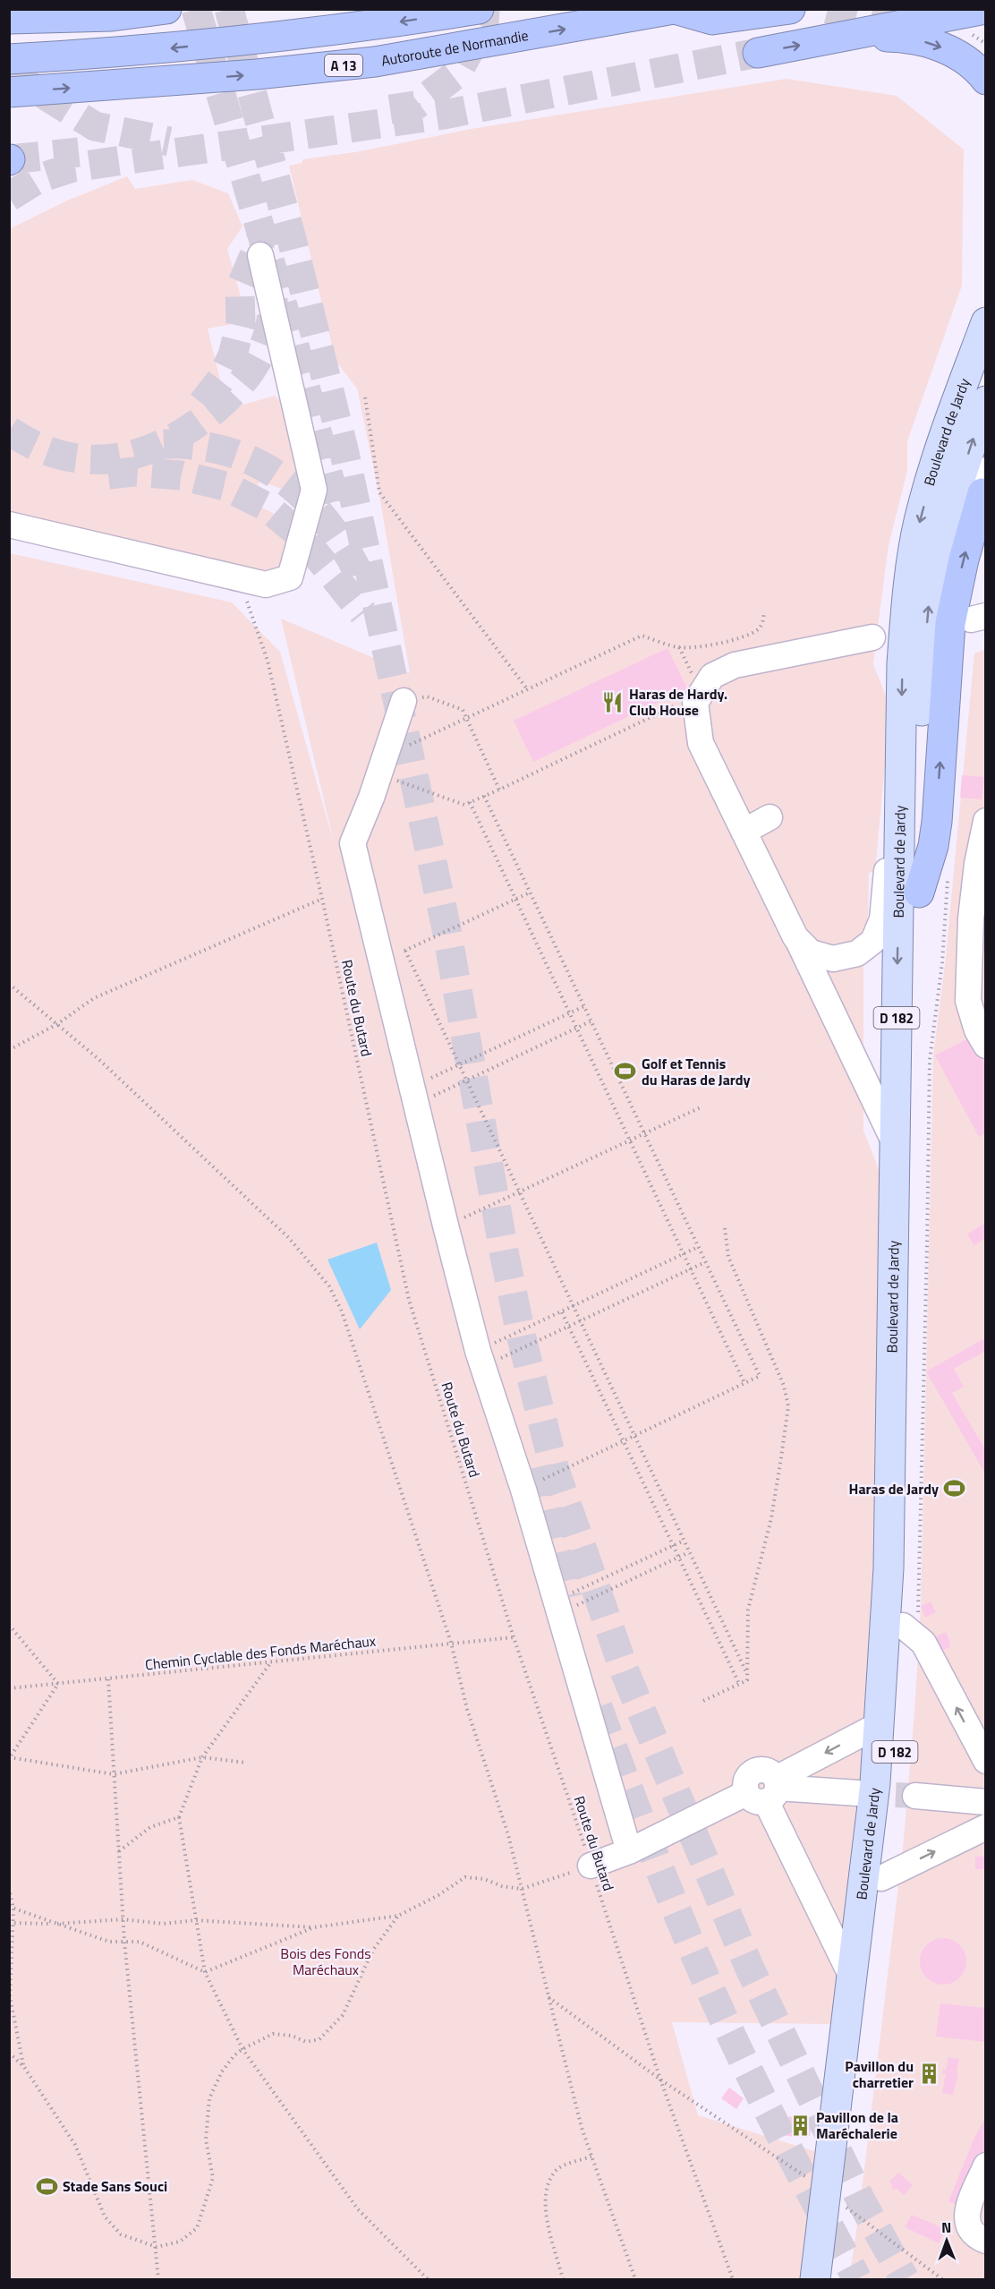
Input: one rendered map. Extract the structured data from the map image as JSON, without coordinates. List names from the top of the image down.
{
  "streets": {
    "highway": ["Autoroute de Normandie", "A 13"],
    "main road": ["Boulevard de Jardy", "D 182"],
    "path": ["Route du Butard", "Chemin Cyclable des Fonds Maréchaux"]
  },
  "crossings": [
    ["Route du Butard", "Chemin Cyclable des Fonds Maréchaux"]
  ],
  "parks": ["Bois des Fonds Maréchaux"],
  "places": {
    "restaurant": ["Haras de Hardy. Club House"],
    "sports": ["Golf et Tennis du Haras de Jardy", "Haras de Jardy", "Stade Sans Souci"],
    "building": ["Pavillon du charretier", "Pavillon de la Maréchalerie"]
  },
  "north": "top"
}
